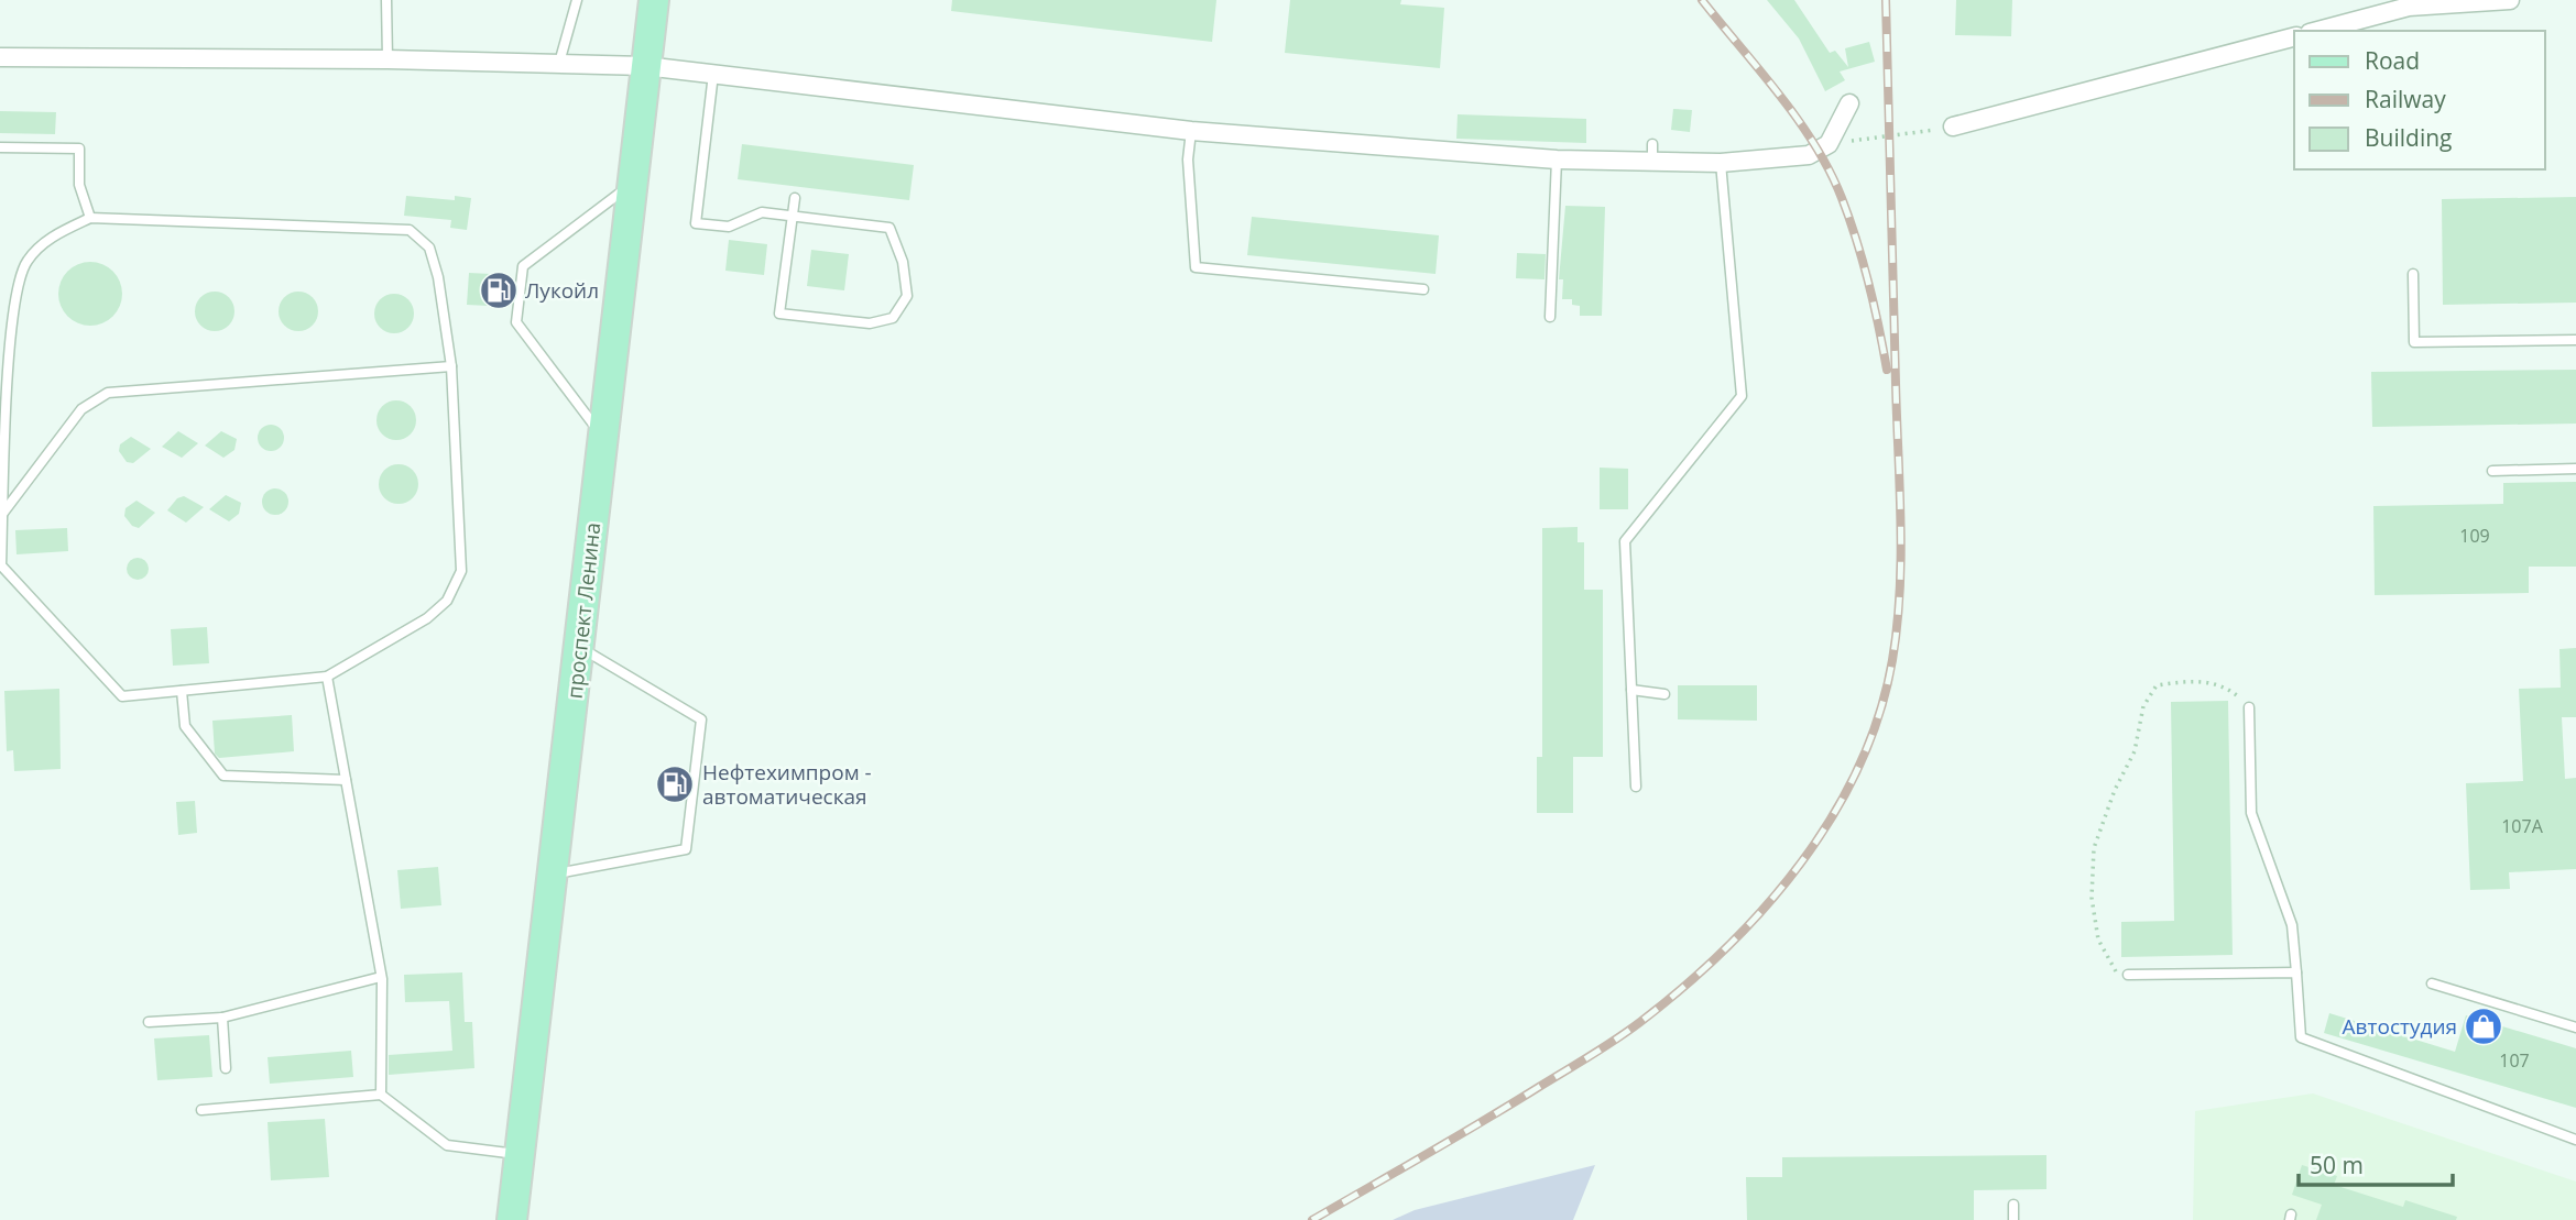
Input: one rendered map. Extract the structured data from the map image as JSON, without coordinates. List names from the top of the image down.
{
  "streets": {
    "main road": ["проспект Ленина"]
  },
  "places": {
    "fuel station": ["Лукойл", "Нефтехимпром - автоматическая"],
    "shop": ["Автостудия"]
  },
  "house_numbers": ["109", "107А", "107"],
  "legend": ["Road", "Railway", "Building"],
  "scale_bar": "50 m"
}
